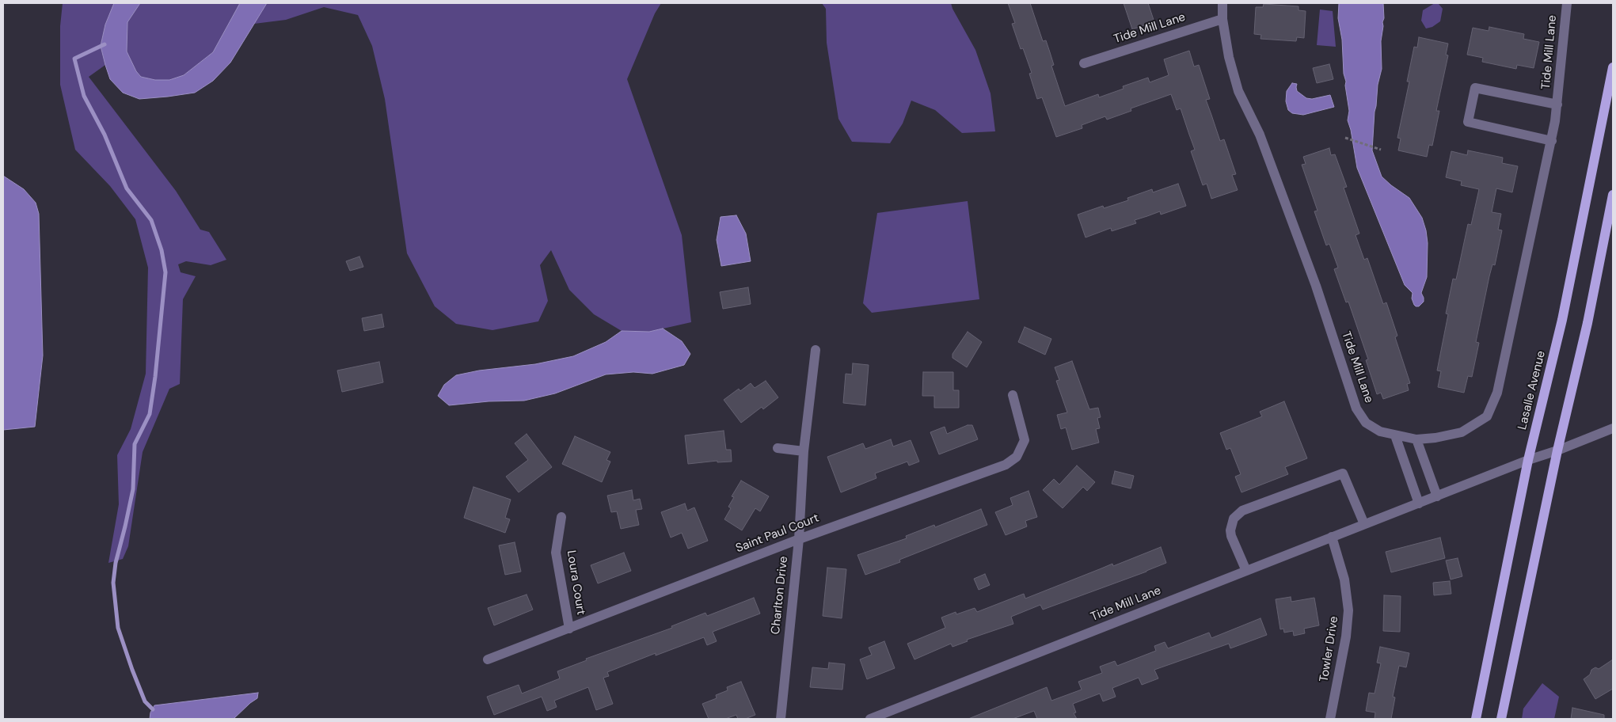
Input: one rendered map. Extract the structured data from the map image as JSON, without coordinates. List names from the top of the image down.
{
  "streets": {
    "main road": ["Lasalle Avenue"],
    "street": [
      "Tide Mill Lane",
      "Saint Paul Court",
      "Loura Court",
      "Charlton Drive",
      "Towler Drive"
    ]
  },
  "crossings": [
    ["Tide Mill Lane", "Lasalle Avenue"],
    ["Tide Mill Lane", "Towler Drive"],
    ["Saint Paul Court", "Loura Court"],
    ["Saint Paul Court", "Charlton Drive"]
  ]
}
